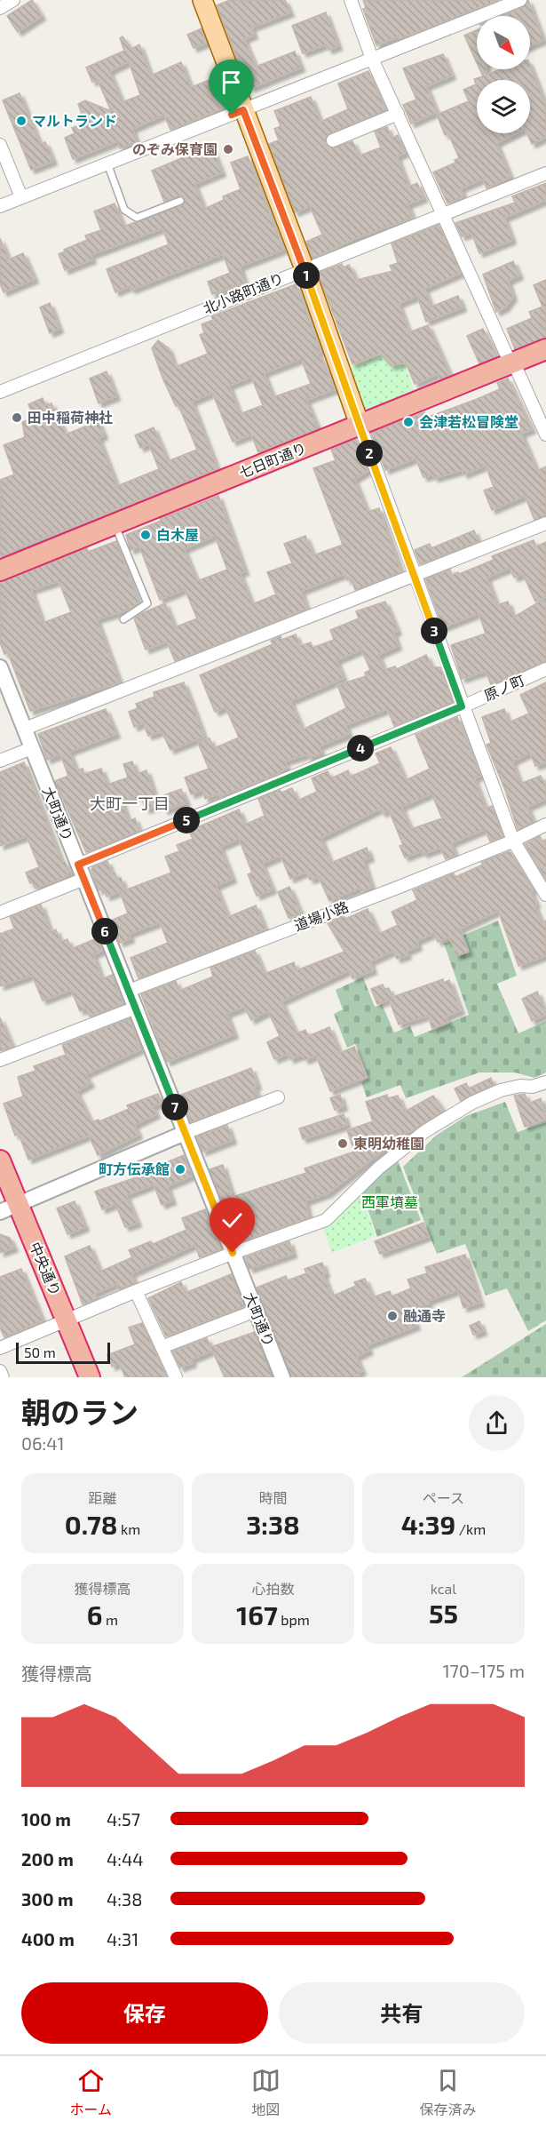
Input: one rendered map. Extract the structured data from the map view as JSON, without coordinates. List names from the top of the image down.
{
  "streets": {
    "highway": ["七日町通り", "中央通り"],
    "street": [
      "北小路町通り",
      "原ノ町",
      "大町通り",
      "道場小路"
    ]
  },
  "crossings": [
    ["原ノ町", "大町通り"],
    ["大町通り", "道場小路"]
  ],
  "districts": ["大町一丁目"],
  "parks": ["西軍墳墓"],
  "places": [
    "マルトランド",
    "のぞみ保育園",
    "田中稲荷神社",
    "会津若松冒険堂",
    "白木屋",
    "東明幼稚園",
    "町方伝承館",
    "融通寺"
  ],
  "scale_bar": "50 m",
  "north": "bottom right",
  "page": {
    "pins": [
      "1",
      "2",
      "3",
      "4",
      "5",
      "6",
      "7"
    ],
    "scale": "50 m",
    "heading": ["朝のラン", "06:41"],
    "stats": [
      ["距離", "0.78 km"],
      ["時間", "3:38"],
      ["ペース", "4:39 /km"],
      ["獲得標高", "6 m"],
      ["心拍数", "167 bpm"],
      ["kcal", "55"]
    ],
    "chart": ["獲得標高", "170–175 m"],
    "list": [
      {
        "name": "100 m",
        "note": "4:57"
      },
      {
        "name": "200 m",
        "note": "4:44"
      },
      {
        "name": "300 m",
        "note": "4:38"
      },
      {
        "name": "400 m",
        "note": "4:31"
      }
    ],
    "buttons": ["保存", "共有"],
    "tabs": ["ホーム", "地図", "保存済み"]
  }
}
